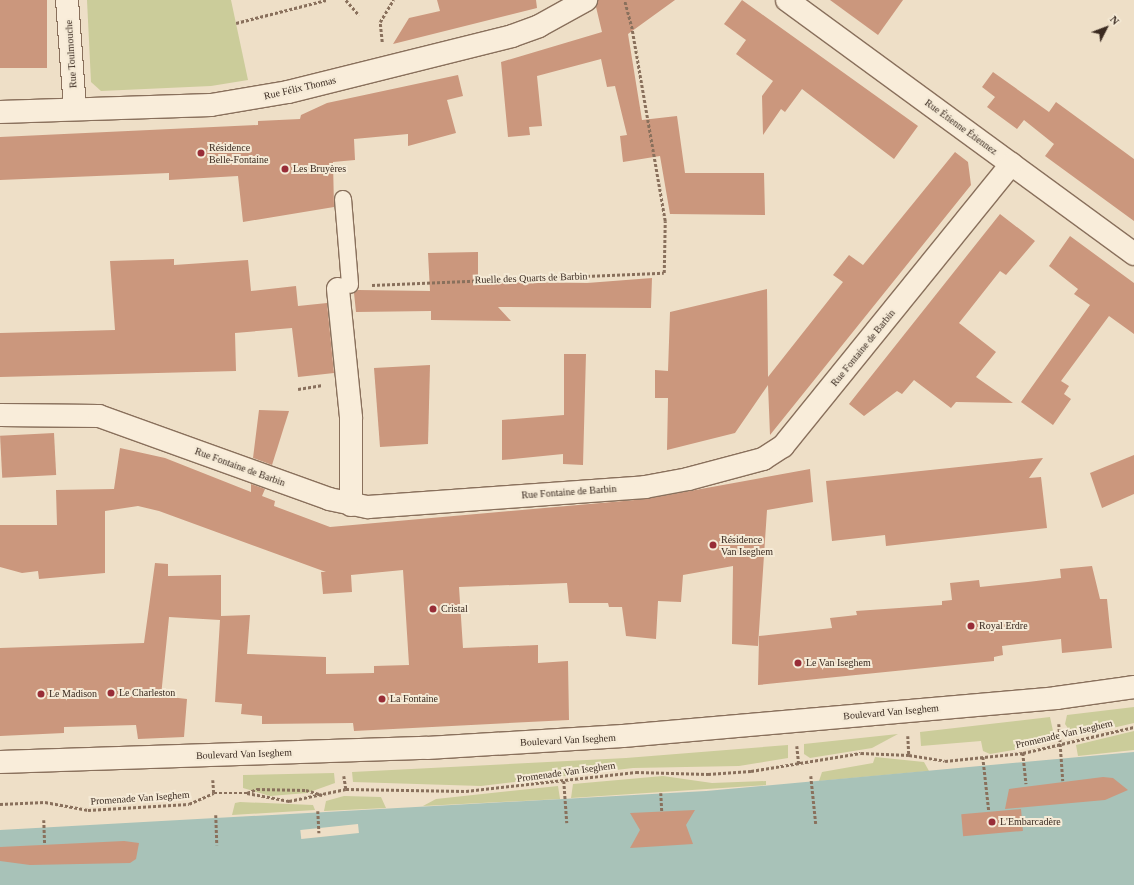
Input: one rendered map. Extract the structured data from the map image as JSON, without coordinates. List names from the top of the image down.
{
  "streets": {
    "street": [
      "Rue Toulmouche",
      "Rue Félix Thomas",
      "Rue Étienne Étiennez",
      "Rue Fontaine de Barbin",
      "Boulevard Van Iseghem"
    ],
    "path": ["Ruelle des Quarts de Barbin", "Promenade Van Iseghem"]
  },
  "crossings": [
    ["Rue Toulmouche", "Rue Félix Thomas"],
    ["Rue Étienne Étiennez", "Rue Fontaine de Barbin"]
  ],
  "places": [
    "Résidence Belle-Fontaine",
    "Les Bruyères",
    "Résidence Van Iseghem",
    "Cristal",
    "Royal Erdre",
    "Le Van Iseghem",
    "Le Charleston",
    "Le Madison",
    "La Fontaine",
    "L'Embarcadère"
  ],
  "north": "top right"
}
